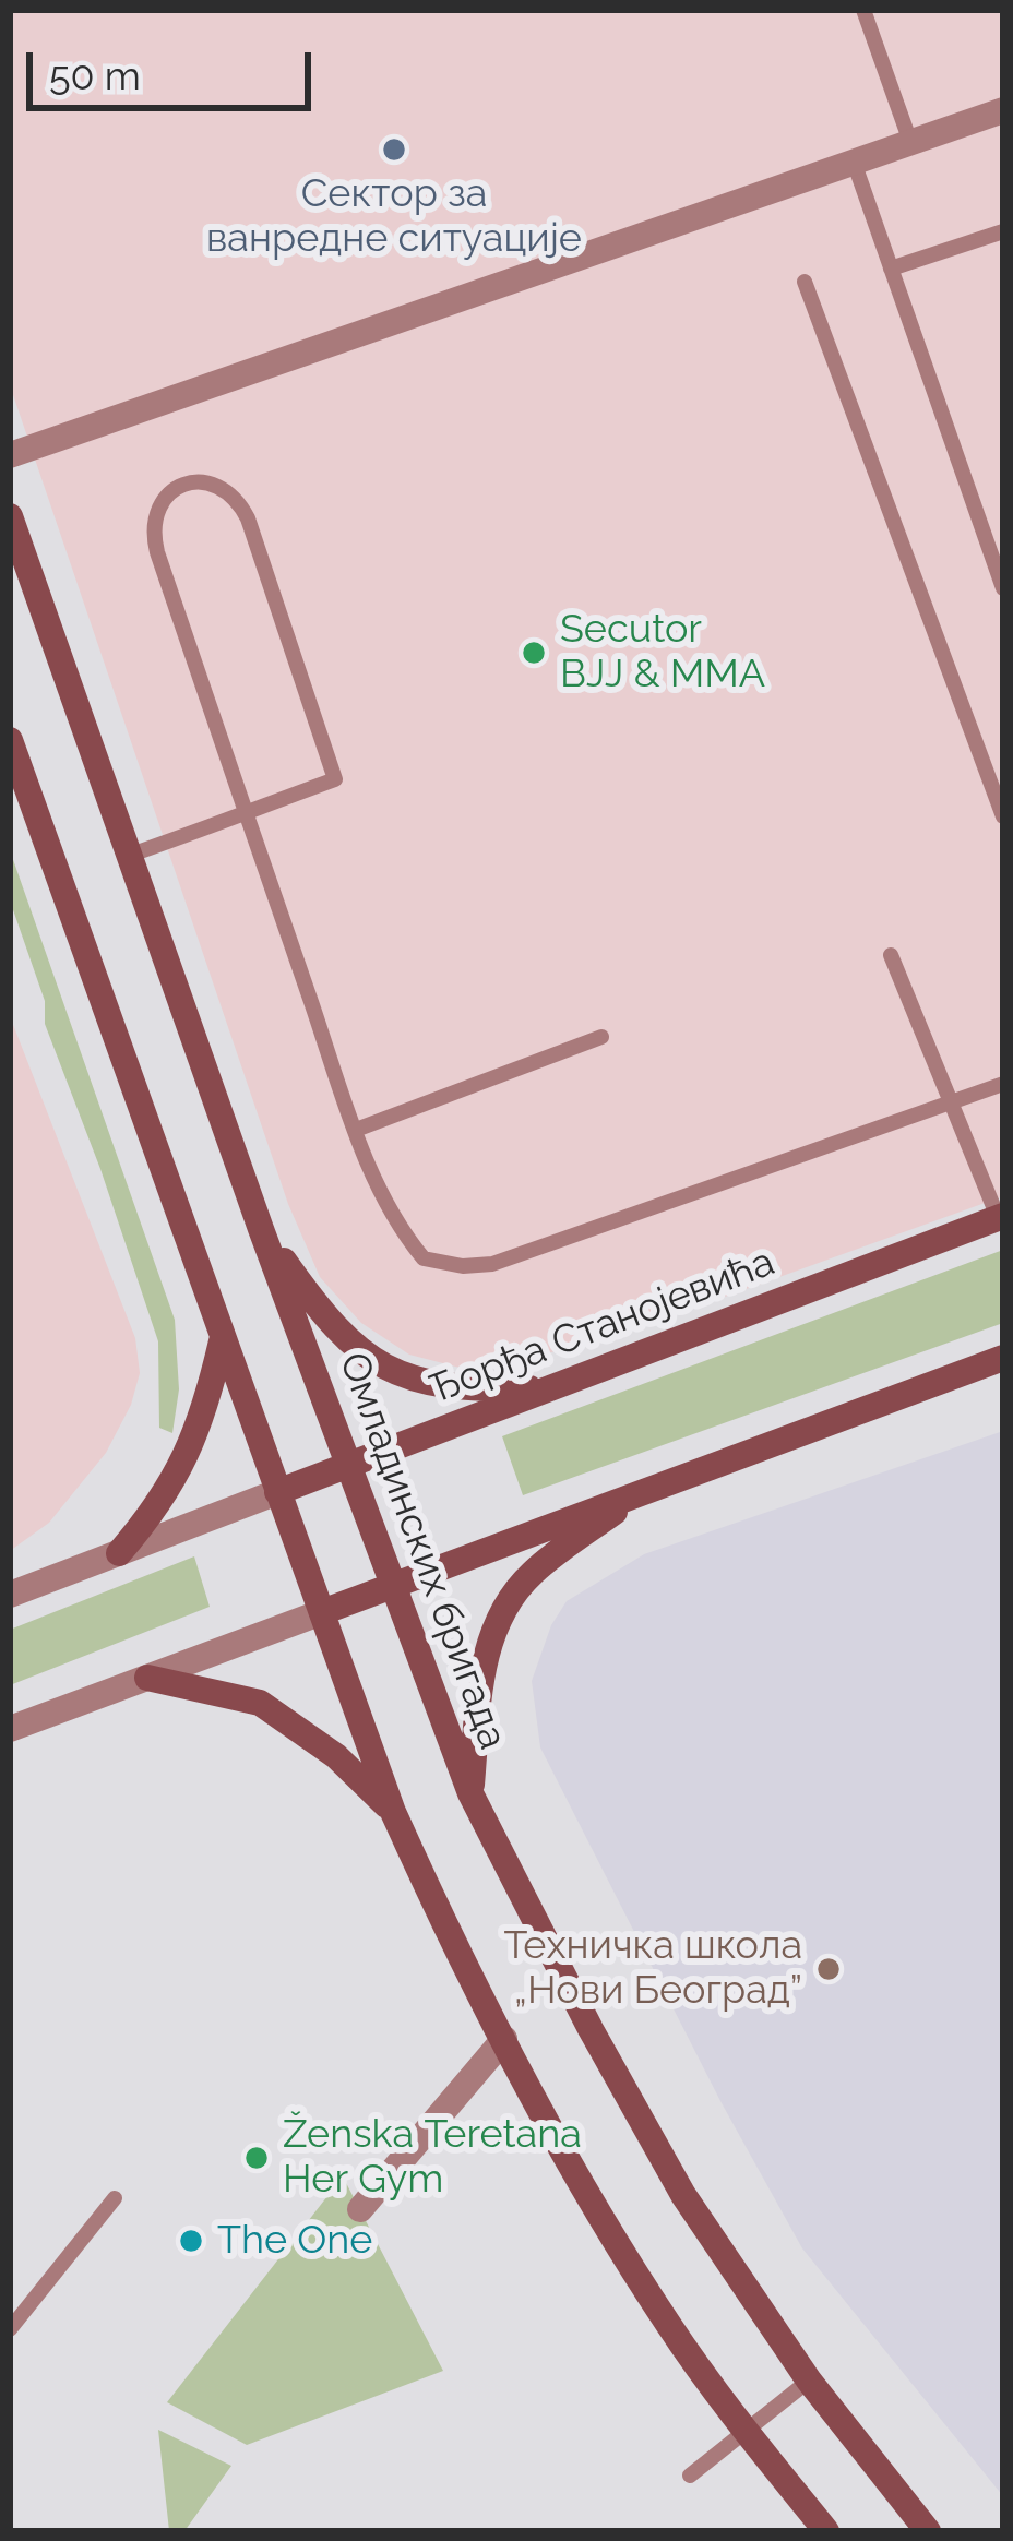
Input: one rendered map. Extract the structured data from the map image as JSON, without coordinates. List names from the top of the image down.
{
  "streets": {
    "main road": ["Ђорђа Станојевића", "Омладинских бригада"]
  },
  "crossings": [
    ["Ђорђа Станојевића", "Омладинских бригада"]
  ],
  "places": [
    "Сектор за ванредне ситуације",
    "Secutor BJJ & MMA",
    "Техничка школа „Нови Београд”",
    "Ženska Teretana Her Gym",
    "The One"
  ],
  "scale_bar": "50 m"
}
